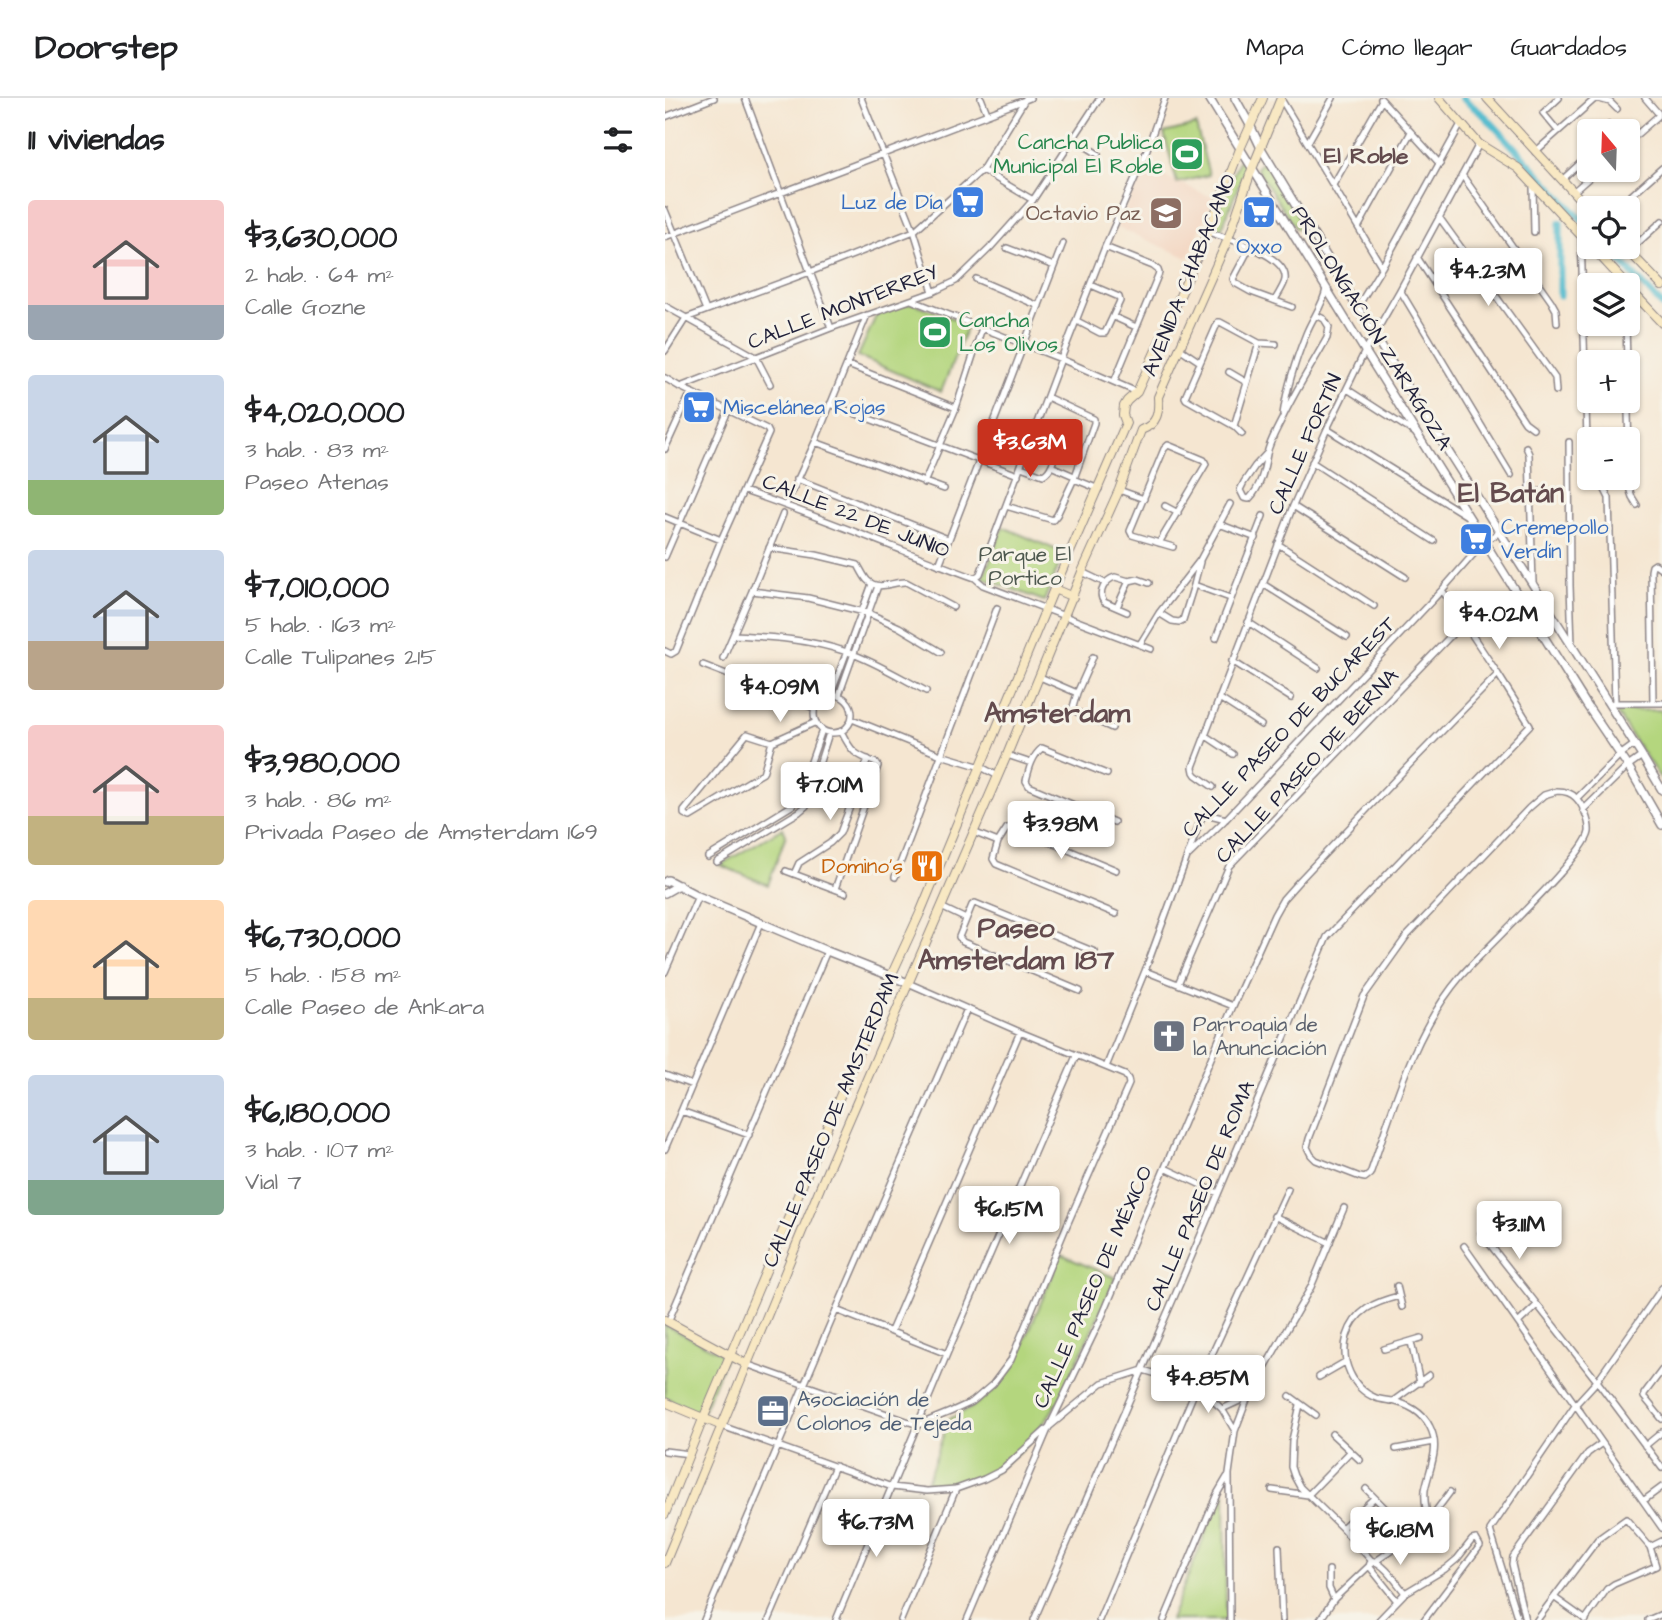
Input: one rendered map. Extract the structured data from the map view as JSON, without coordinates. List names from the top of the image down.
{
  "streets": {
    "main road": ["AVENIDA CHABACANO", "CALLE PASEO DE AMSTERDAM", "CALLE PASEO DE MÉXICO"],
    "street": [
      "CALLE MONTERREY",
      "PROLONGACIÓN ZARAGOZA",
      "CALLE FORTÍN",
      "CALLE 22 DE JUNIO",
      "CALLE PASEO DE BUCAREST",
      "CALLE PASEO DE BERNA",
      "CALLE PASEO DE ROMA"
    ]
  },
  "crossings": [
    ["AVENIDA CHABACANO", "PROLONGACIÓN ZARAGOZA"],
    ["AVENIDA CHABACANO", "CALLE 22 DE JUNIO"],
    ["AVENIDA CHABACANO", "CALLE PASEO DE AMSTERDAM"],
    ["PROLONGACIÓN ZARAGOZA", "CALLE FORTÍN"],
    ["PROLONGACIÓN ZARAGOZA", "CALLE PASEO DE BUCAREST"],
    ["CALLE 22 DE JUNIO", "CALLE PASEO DE AMSTERDAM"],
    ["CALLE PASEO DE AMSTERDAM", "CALLE PASEO DE MÉXICO"],
    ["CALLE PASEO DE ROMA", "CALLE PASEO DE MÉXICO"]
  ],
  "districts": [
    "El Roble",
    "El Batán",
    "Amsterdam",
    "Paseo Amsterdam 187"
  ],
  "parks": ["Parque El Portico"],
  "places": {
    "sports": ["Cancha Publica Municipal El Roble", "Cancha Los Olivos"],
    "supermarket": [
      "Luz de Día",
      "Oxxo",
      "Miscelánea Rojas",
      "Cremepollo Verdín"
    ],
    "school or university": ["Octavio Paz"],
    "restaurant": ["Domino's"],
    "church": ["Parroquia de la Anunciación"],
    "office": ["Asociación de Colonos de Tejeda"]
  },
  "north": "top",
  "page": {
    "header": "Doorstep",
    "nav": ["Mapa", "Cómo llegar", "Guardados"],
    "heading": "11 viviendas",
    "map_buttons": ["+", "−"],
    "list": [
      {
        "name": "$3,630,000",
        "note": "2 hab. · 64 m² · Calle Gozne"
      },
      {
        "name": "$4,020,000",
        "note": "3 hab. · 83 m² · Paseo Atenas"
      },
      {
        "name": "$7,010,000",
        "note": "5 hab. · 163 m² · Calle Tulipanes 215"
      },
      {
        "name": "$3,980,000",
        "note": "3 hab. · 86 m² · Privada Paseo de Amsterdam 169"
      },
      {
        "name": "$6,730,000",
        "note": "5 hab. · 158 m² · Calle Paseo de Ankara"
      },
      {
        "name": "$6,180,000",
        "note": "3 hab. · 107 m² · Vial 7"
      }
    ],
    "price": [
      "$4.23M",
      "$3.63M",
      "$4.02M",
      "$4.09M",
      "$7.01M",
      "$3.98M",
      "$6.15M",
      "$3.11M",
      "$4.85M",
      "$6.73M",
      "$6.18M"
    ]
  }
}
